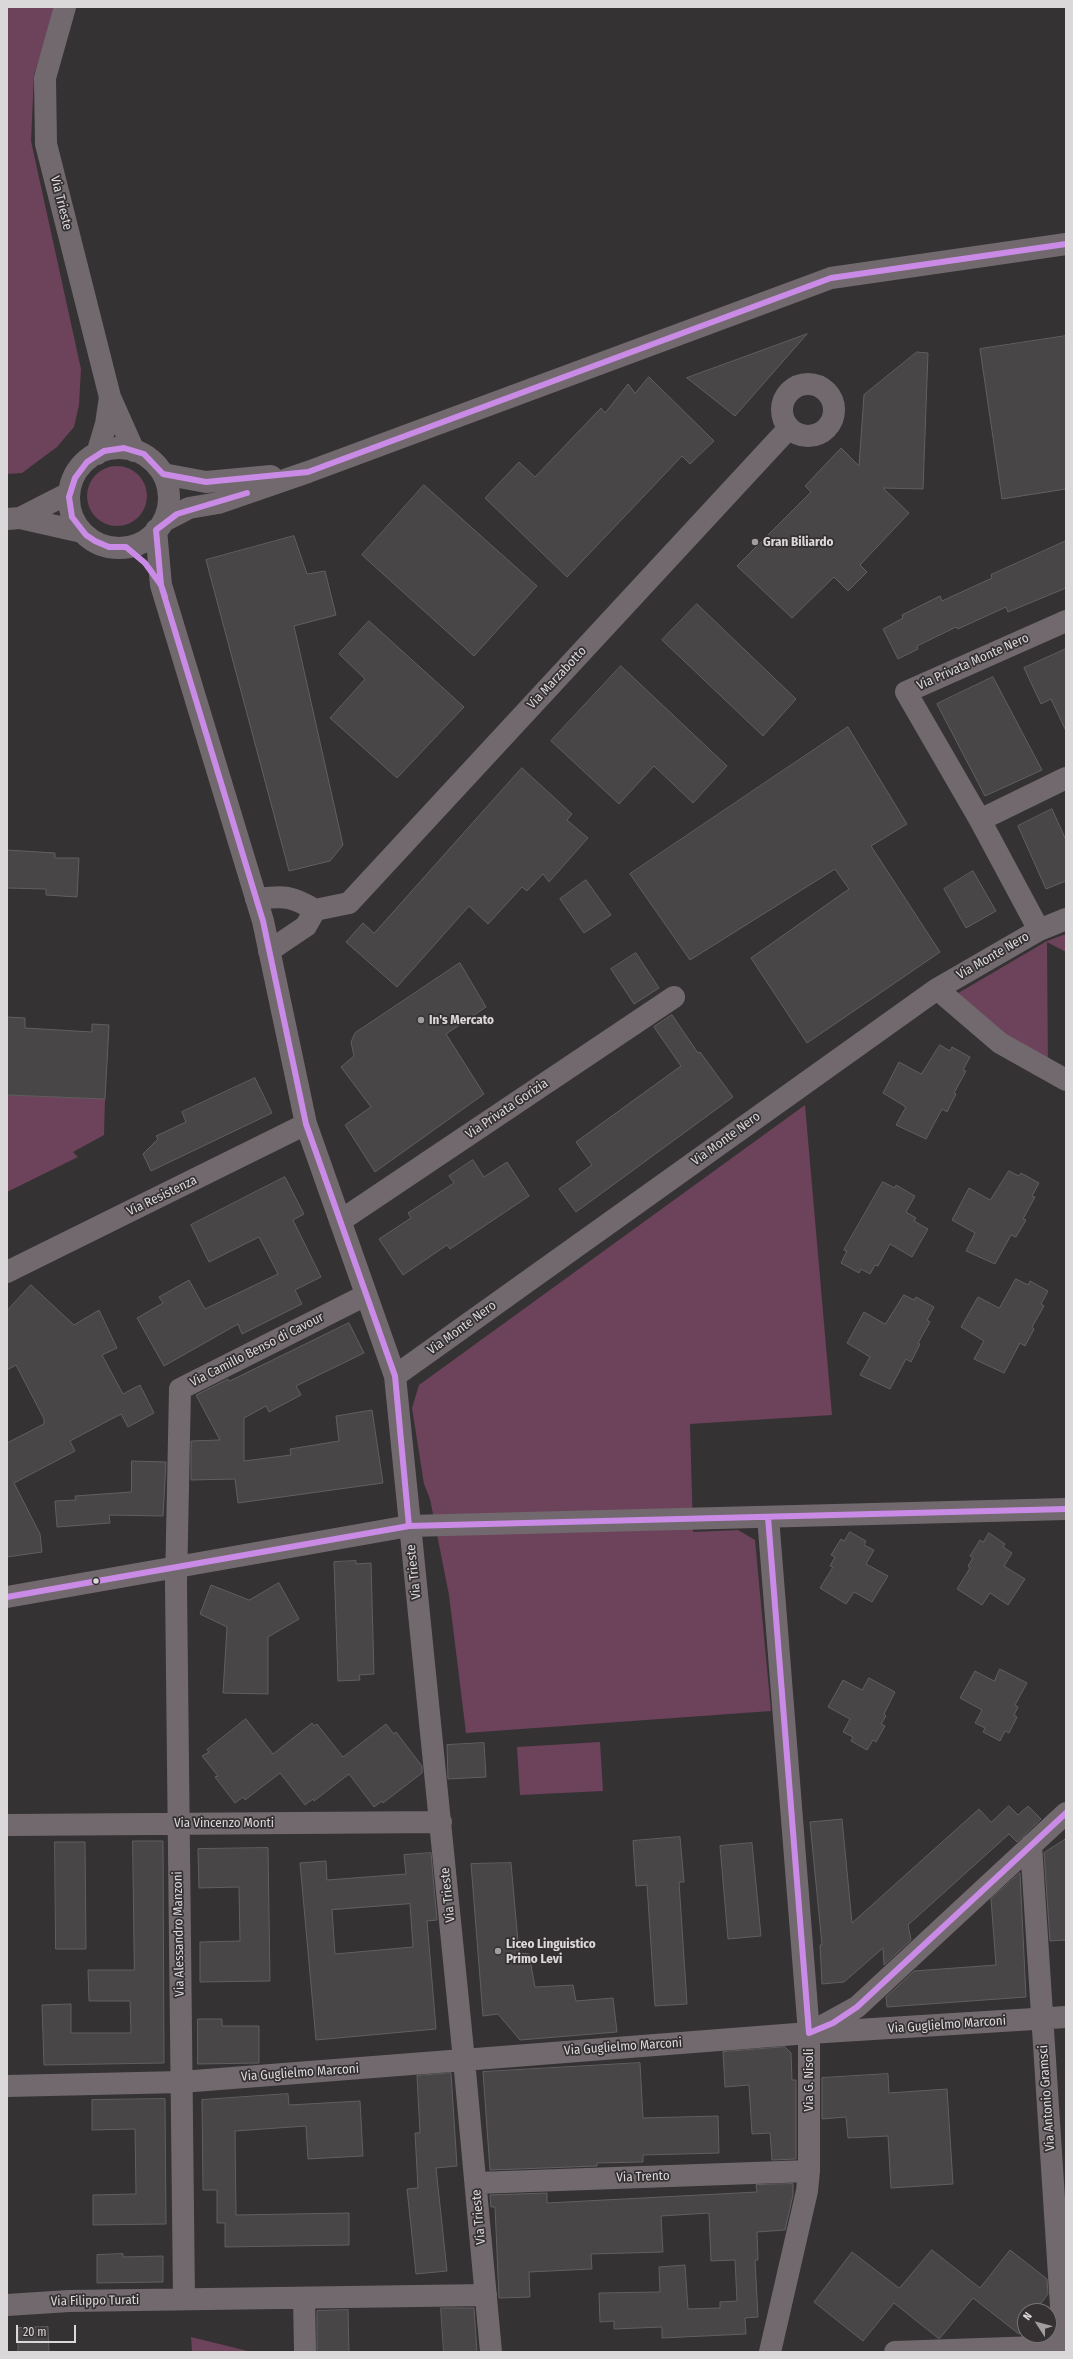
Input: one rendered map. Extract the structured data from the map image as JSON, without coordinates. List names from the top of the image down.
{
  "streets": {
    "street": [
      "Via Trieste",
      "Via Privata Monte Nero",
      "Via Marzabotto",
      "Via Monte Nero",
      "Via Privata Gorizia",
      "Via Resistenza",
      "Via Camillo Benso di Cavour",
      "Via Vincenzo Monti",
      "Via Alessandro Manzoni",
      "Via Guglielmo Marconi",
      "Via G. Nisoli",
      "Via Antonio Gramsci",
      "Via Trento",
      "Via Filippo Turati"
    ]
  },
  "crossings": [
    ["Via Trieste", "Via Monte Nero"],
    ["Via Trieste", "Via Privata Gorizia"],
    ["Via Trieste", "Via Resistenza"],
    ["Via Trieste", "Via Camillo Benso di Cavour"],
    ["Via Trieste", "Via Vincenzo Monti"],
    ["Via Trieste", "Via Guglielmo Marconi"],
    ["Via Trieste", "Via Trento"],
    ["Via Trieste", "Via Filippo Turati"],
    ["Via Privata Monte Nero", "Via Monte Nero"],
    ["Via Camillo Benso di Cavour", "Via Alessandro Manzoni"],
    ["Via Vincenzo Monti", "Via Alessandro Manzoni"],
    ["Via Alessandro Manzoni", "Via Guglielmo Marconi"],
    ["Via Alessandro Manzoni", "Via Filippo Turati"],
    ["Via Guglielmo Marconi", "Via G. Nisoli"],
    ["Via Guglielmo Marconi", "Via Antonio Gramsci"],
    ["Via G. Nisoli", "Via Trento"]
  ],
  "places": ["Gran Biliardo", "In's Mercato", "Liceo Linguistico Primo Levi"],
  "scale_bar": "20 m",
  "north": "top left"
}
